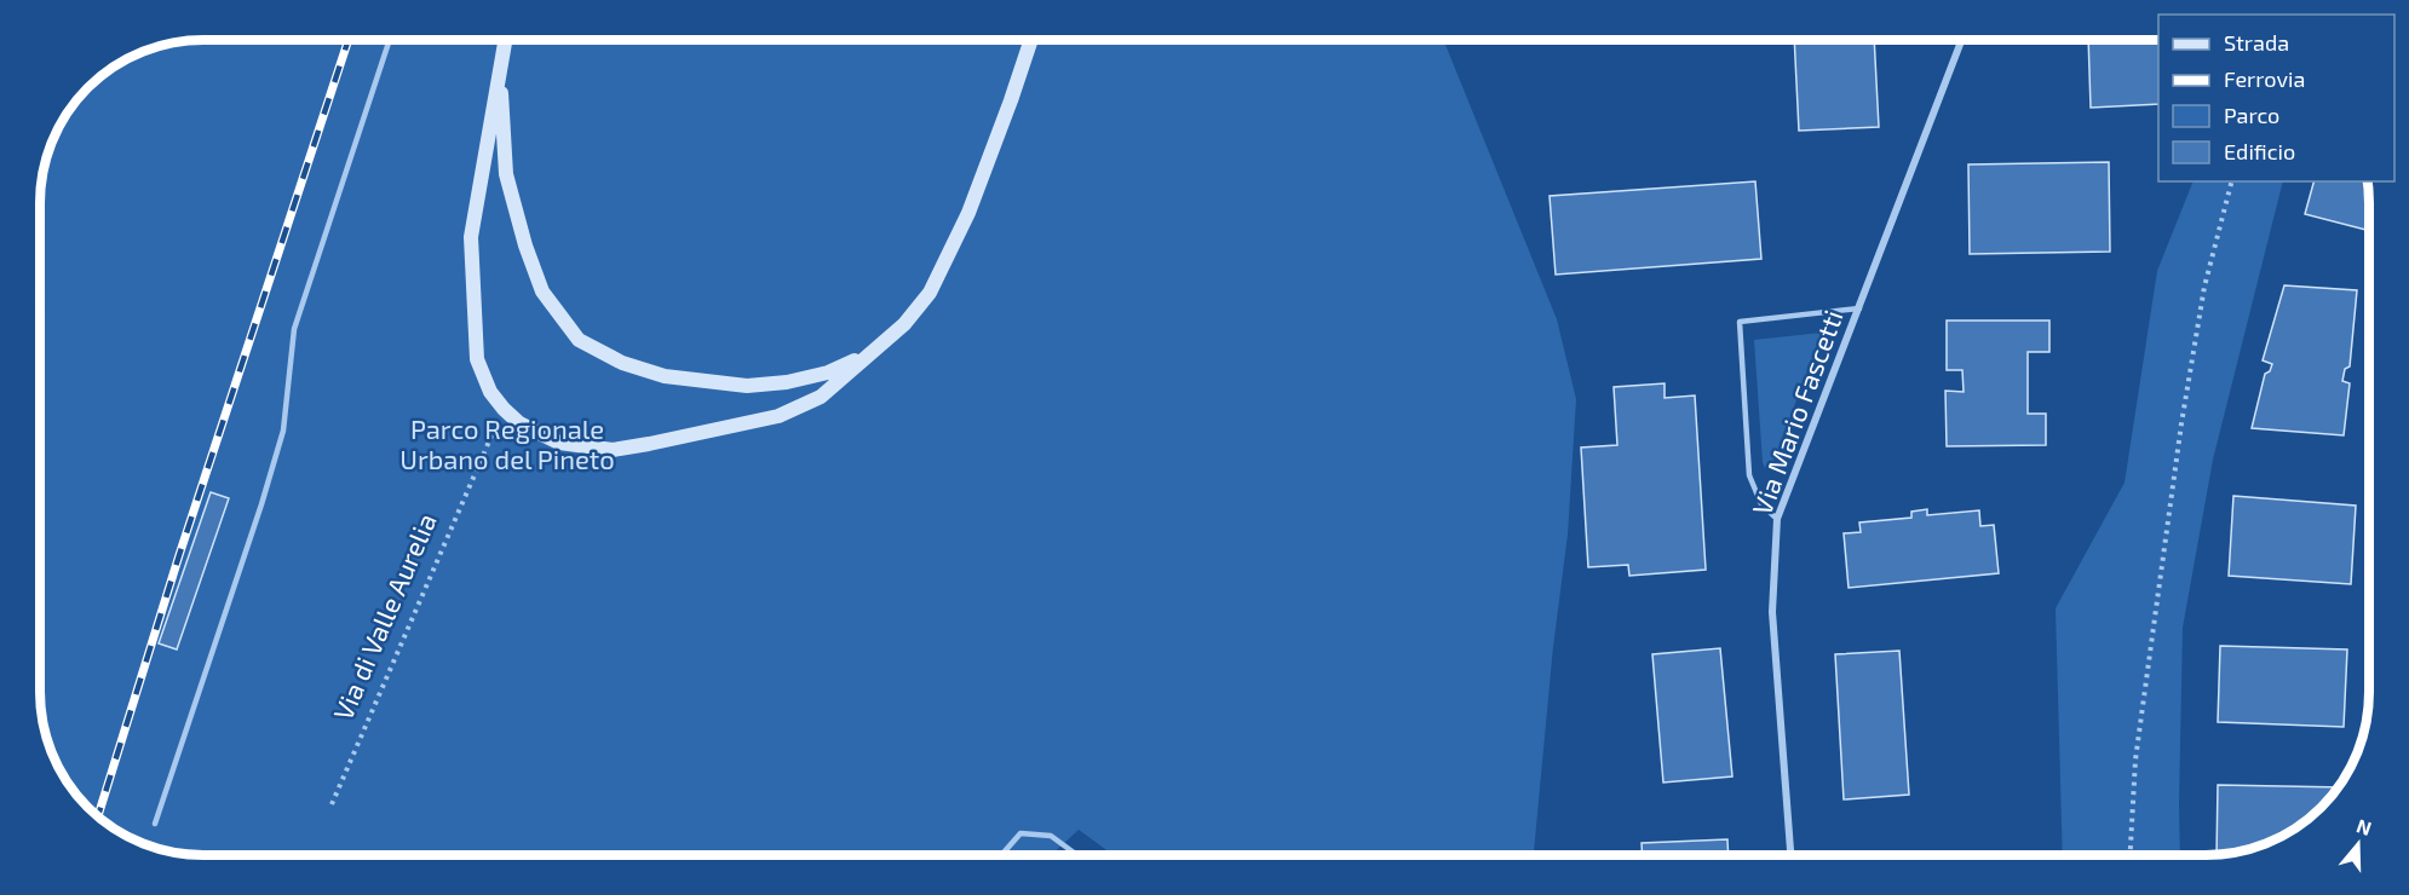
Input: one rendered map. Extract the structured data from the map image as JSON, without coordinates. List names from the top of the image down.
{
  "streets": {
    "street": ["Via Mario Fascetti"],
    "path": ["Via di Valle Aurelia"]
  },
  "parks": ["Parco Regionale Urbano del Pineto"],
  "legend": [
    "Strada",
    "Ferrovia",
    "Parco",
    "Edificio"
  ],
  "north": "top"
}
